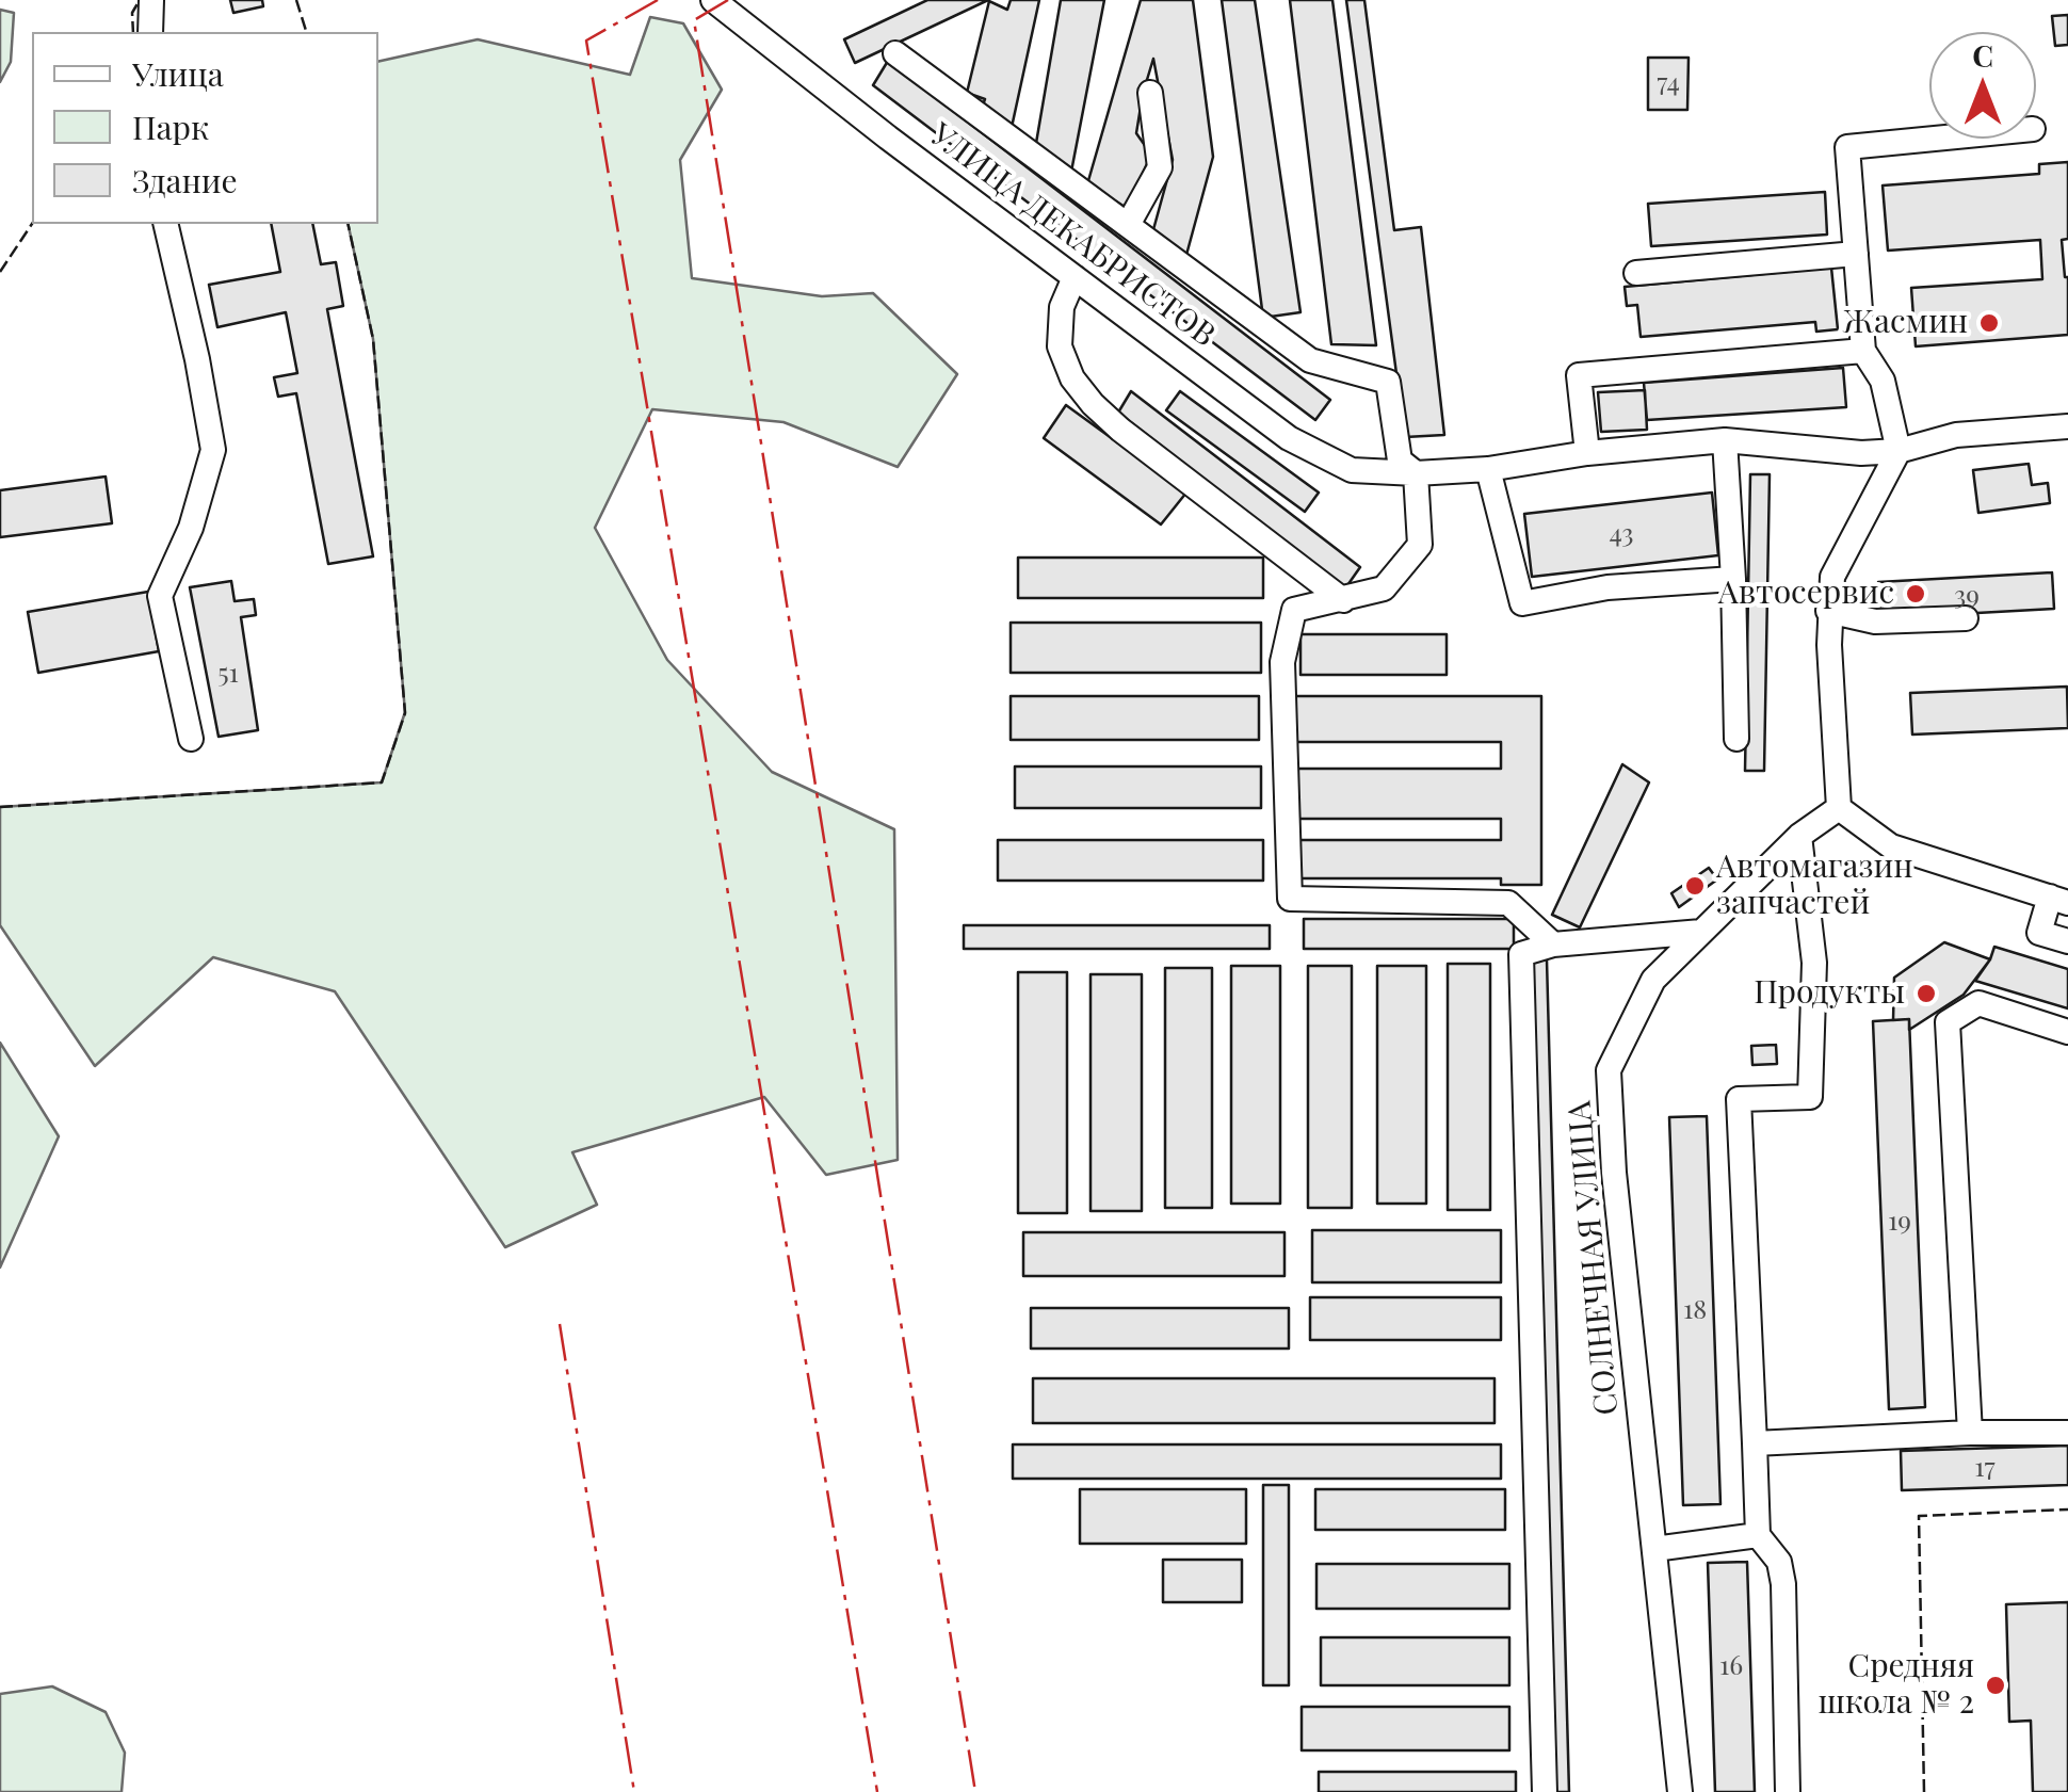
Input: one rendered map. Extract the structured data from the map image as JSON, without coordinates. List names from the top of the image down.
{
  "streets": {
    "street": ["УЛИЦА ДЕКАБРИСТОВ", "СОЛНЕЧНАЯ УЛИЦА"]
  },
  "places": [
    "Жасмин",
    "Автосервис",
    "Автомагазин запчастей",
    "Продукты",
    "Средняя школа № 2"
  ],
  "house_numbers": [
    "74",
    "43",
    "39",
    "51",
    "19",
    "18",
    "17",
    "16"
  ],
  "legend": ["Улица", "Парк", "Здание"],
  "north": "top"
}
